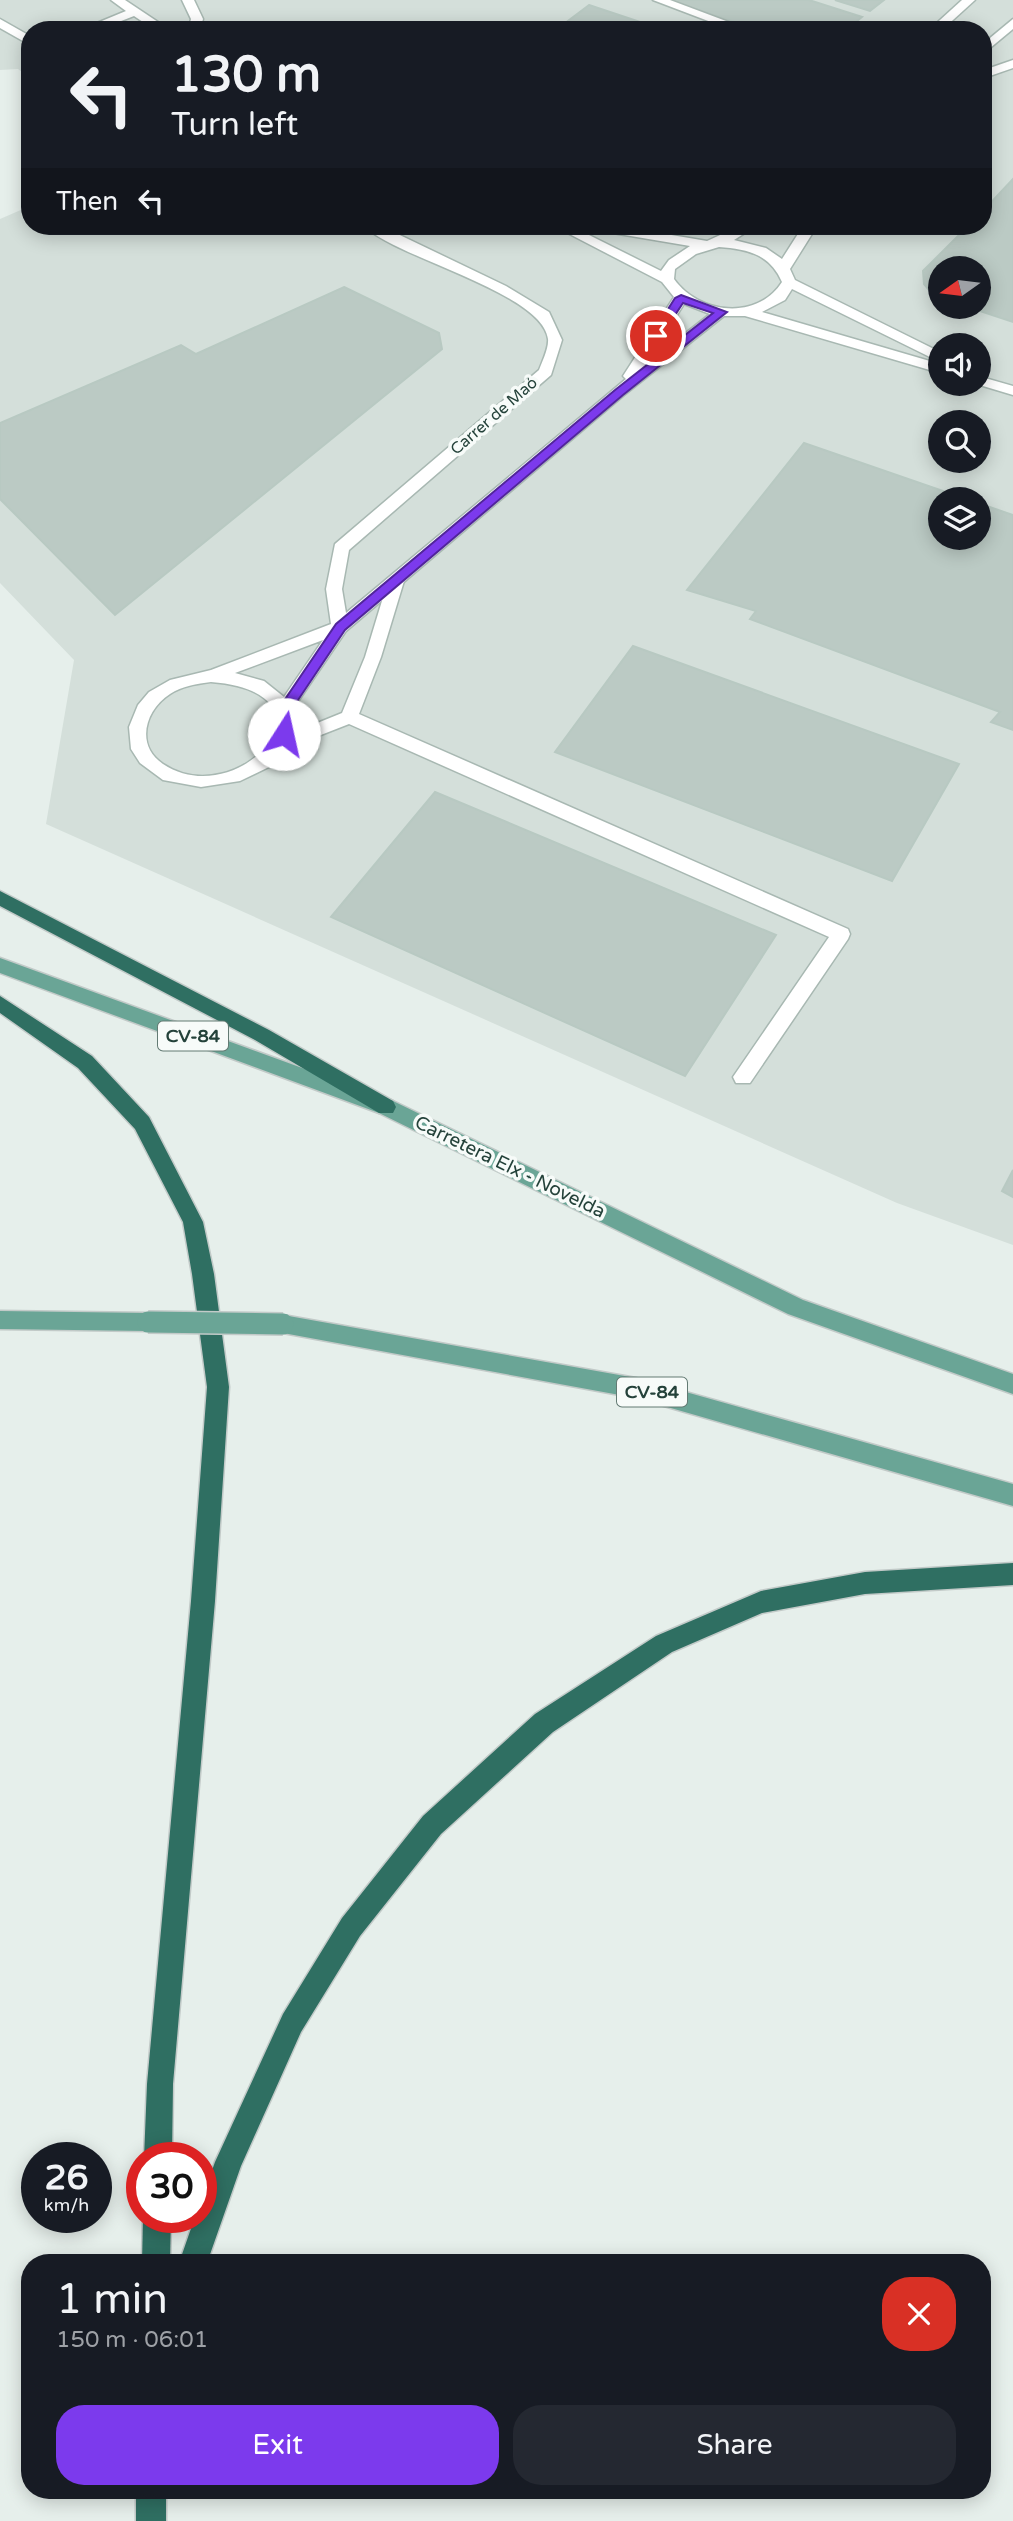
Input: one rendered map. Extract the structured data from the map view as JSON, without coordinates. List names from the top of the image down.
{
  "streets": {
    "main road": ["CV-84", "Carretera Elx - Novelda"],
    "street": ["Carrer de Maó"]
  },
  "north": "left",
  "page": {
    "turn": ["130 m", "Turn left"],
    "then": "Then",
    "speed": "26 km/h",
    "limit": "30",
    "heading": ["1 min", "150 m · 06:01"],
    "buttons": ["Exit", "Share"]
  }
}
